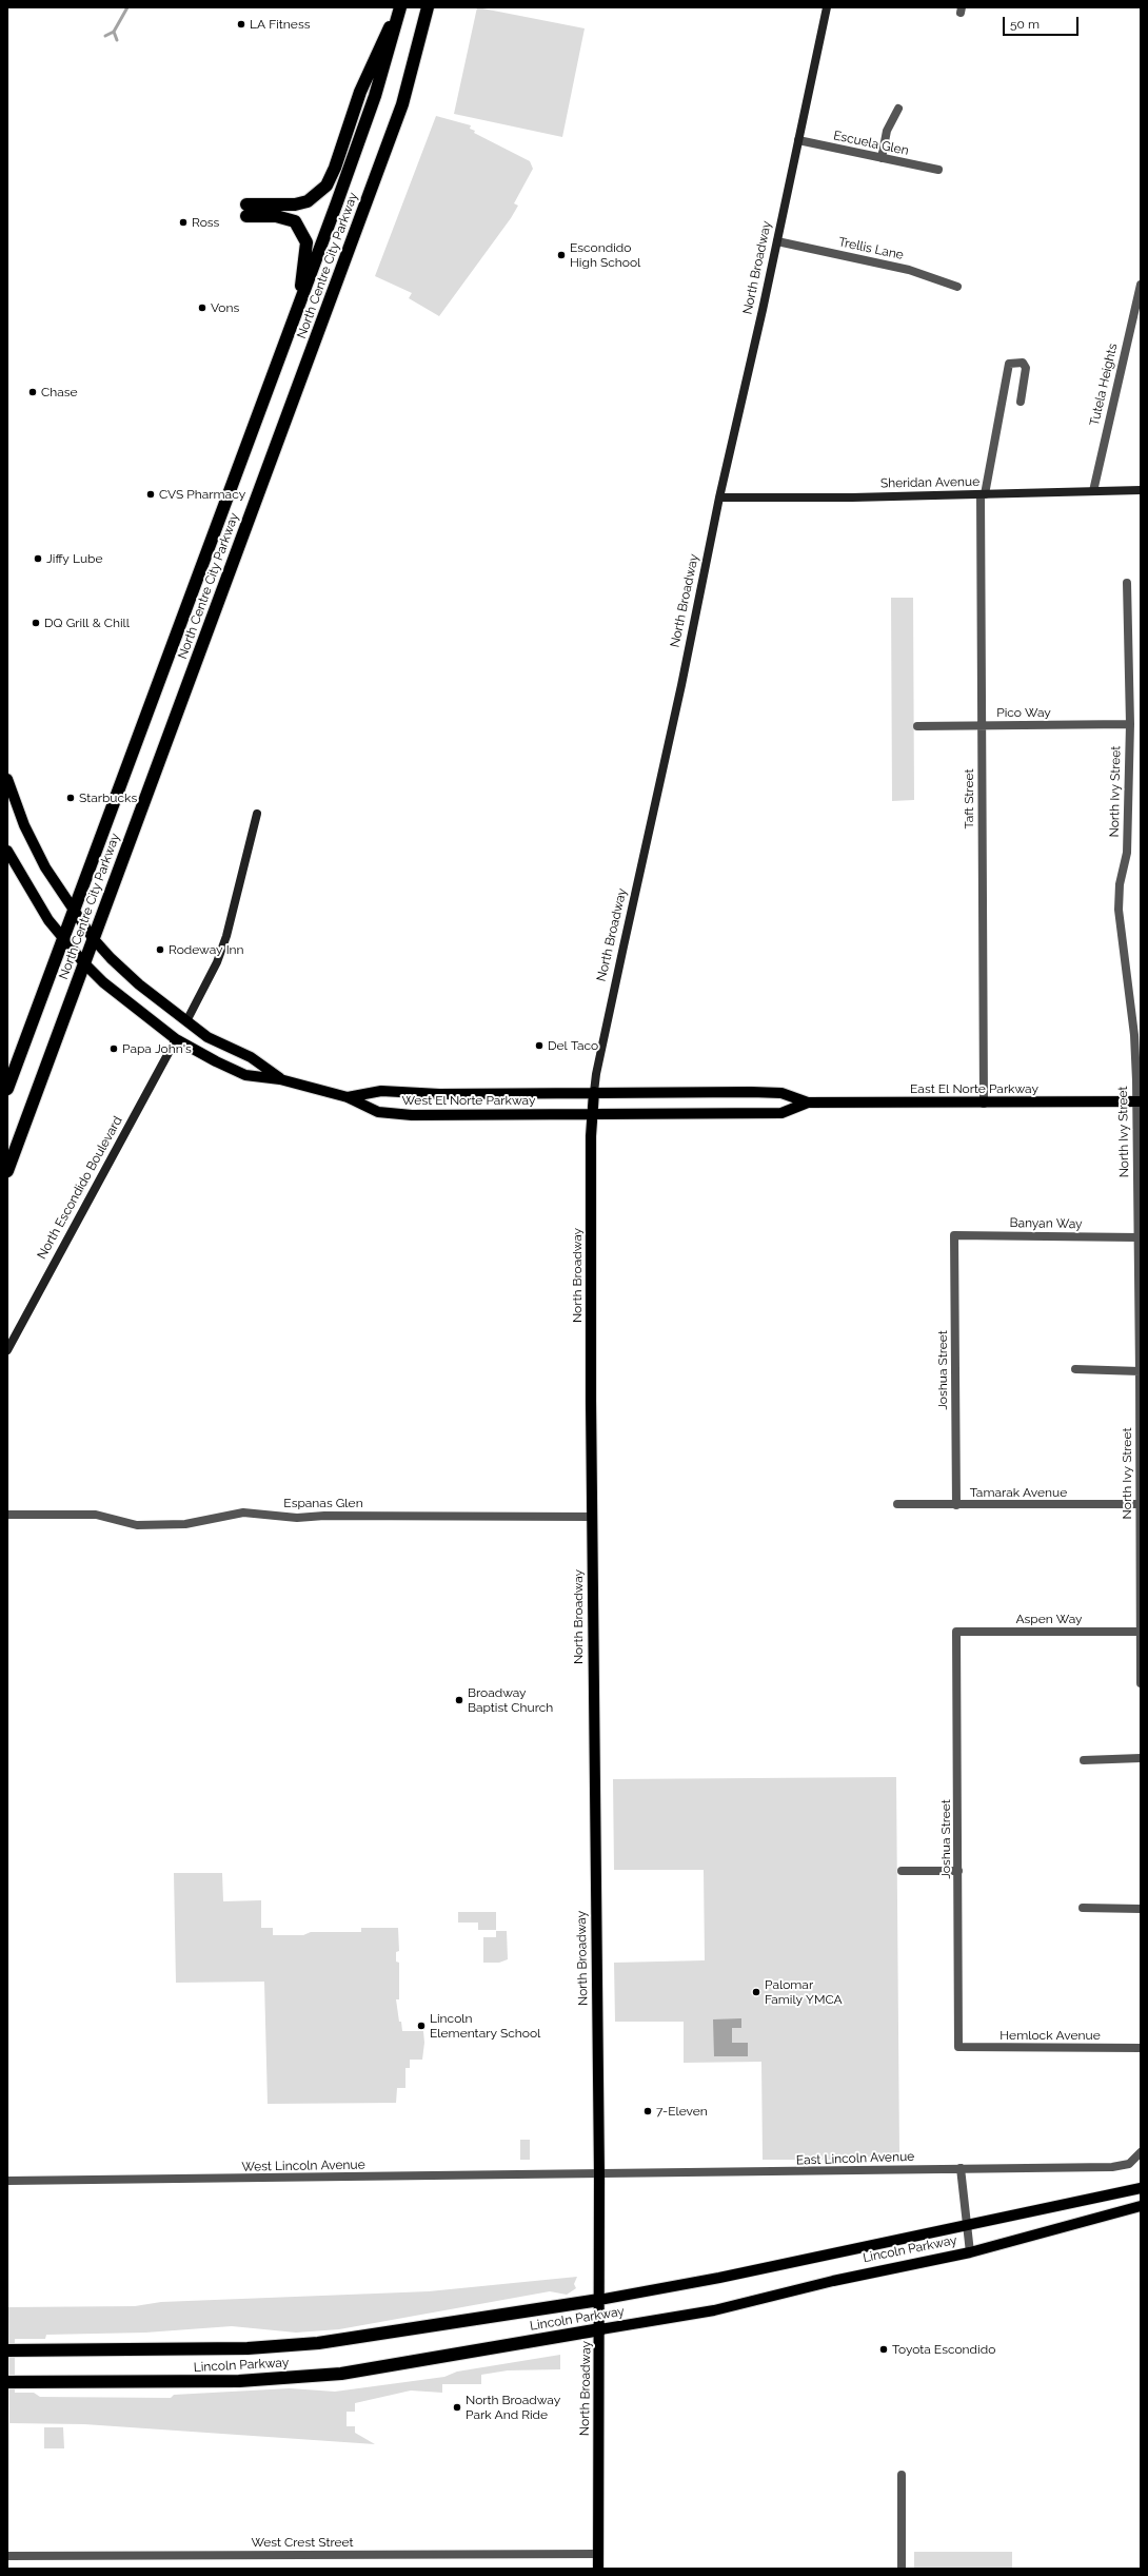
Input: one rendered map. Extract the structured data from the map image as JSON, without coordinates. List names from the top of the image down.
{
  "streets": {
    "highway": ["North Centre City Parkway", "Lincoln Parkway"],
    "main road": [
      "North Broadway",
      "Sheridan Avenue",
      "East El Norte Parkway",
      "West El Norte Parkway",
      "North Escondido Boulevard"
    ],
    "street": [
      "Escuela Glen",
      "Trellis Lane",
      "Tutela Heights",
      "Pico Way",
      "North Ivy Street",
      "Taft Street",
      "Banyan Way",
      "Joshua Street",
      "Tamarak Avenue",
      "Espanas Glen",
      "Aspen Way",
      "Hemlock Avenue",
      "East Lincoln Avenue",
      "West Lincoln Avenue",
      "West Crest Street"
    ]
  },
  "crossings": [
    ["Escuela Glen", "North Broadway"],
    ["Trellis Lane", "North Broadway"],
    ["North Centre City Parkway", "West El Norte Parkway"],
    ["North Broadway", "Sheridan Avenue"],
    ["North Broadway", "East El Norte Parkway"],
    ["North Broadway", "West El Norte Parkway"],
    ["North Broadway", "Espanas Glen"],
    ["North Broadway", "East Lincoln Avenue"],
    ["North Broadway", "West Lincoln Avenue"],
    ["North Broadway", "Lincoln Parkway"],
    ["North Broadway", "West Crest Street"],
    ["Tutela Heights", "Sheridan Avenue"],
    ["Sheridan Avenue", "Taft Street"],
    ["Pico Way", "North Ivy Street"],
    ["Pico Way", "Taft Street"],
    ["North Ivy Street", "East El Norte Parkway"],
    ["North Ivy Street", "Banyan Way"],
    ["North Ivy Street", "Tamarak Avenue"],
    ["North Ivy Street", "Aspen Way"],
    ["Taft Street", "East El Norte Parkway"],
    ["East El Norte Parkway", "West El Norte Parkway"],
    ["West El Norte Parkway", "North Escondido Boulevard"],
    ["Banyan Way", "Joshua Street"],
    ["Joshua Street", "Tamarak Avenue"],
    ["Joshua Street", "Aspen Way"],
    ["Joshua Street", "Hemlock Avenue"],
    ["East Lincoln Avenue", "West Lincoln Avenue"]
  ],
  "places": [
    "LA Fitness",
    "Ross",
    "Escondido High School",
    "Vons",
    "Chase",
    "CVS Pharmacy",
    "Jiffy Lube",
    "DQ Grill & Chill",
    "Starbucks",
    "Rodeway Inn",
    "Del Taco",
    "Papa John's",
    "Broadway Baptist Church",
    "Palomar Family YMCA",
    "Lincoln Elementary School",
    "7-Eleven",
    "Toyota Escondido",
    "North Broadway Park And Ride"
  ],
  "scale_bar": "50 m"
}
